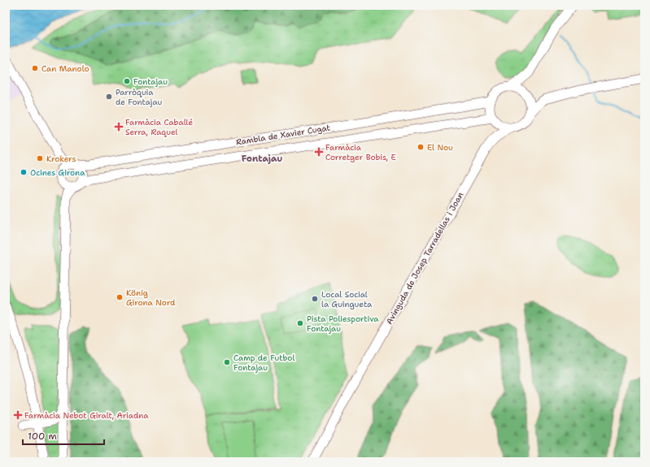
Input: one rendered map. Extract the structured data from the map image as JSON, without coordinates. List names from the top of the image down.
{
  "streets": {
    "main road": ["Rambla de Xavier Cugat", "Avinguda de Josep Tarradellas i Joan"]
  },
  "crossings": [
    ["Rambla de Xavier Cugat", "Avinguda de Josep Tarradellas i Joan"]
  ],
  "districts": ["Fontajau"],
  "places": {
    "other": [
      "Can Manolo",
      "Fontajau",
      "Parròquia de Fontajau",
      "El Nou",
      "Krokers",
      "Ocines Girona",
      "König Girona Nord",
      "Local Social la Guingueta",
      "Pista Poliesportiva Fontajau",
      "Camp de Futbol Fontajau"
    ],
    "health": ["Farmàcia Caballé Serra, Raquel", "Farmàcia Corretger Bobis, E", "Farmàcia Nebot Giralt, Ariadna"]
  },
  "scale_bar": "100 m"
}
